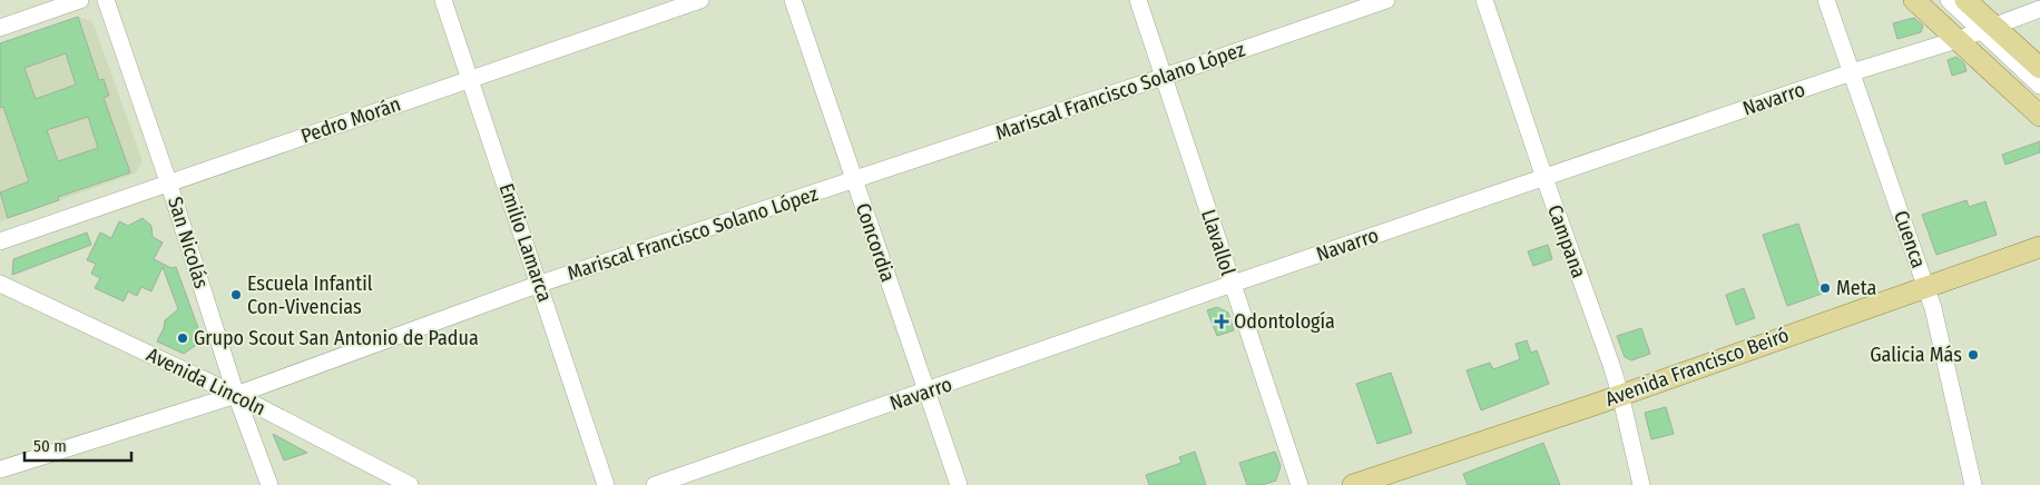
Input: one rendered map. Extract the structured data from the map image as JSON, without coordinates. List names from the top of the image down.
{
  "streets": {
    "main road": ["Avenida Francisco Beiró"],
    "street": [
      "Mariscal Francisco Solano López",
      "Navarro",
      "Pedro Morán",
      "Cuenca",
      "Campana",
      "San Nicolás",
      "Emilio Lamarca",
      "Concordia",
      "Llavallol",
      "Avenida Lincoln"
    ]
  },
  "crossings": [
    ["Mariscal Francisco Solano López", "San Nicolás"],
    ["Mariscal Francisco Solano López", "Emilio Lamarca"],
    ["Mariscal Francisco Solano López", "Concordia"],
    ["Mariscal Francisco Solano López", "Llavallol"],
    ["Mariscal Francisco Solano López", "Avenida Lincoln"],
    ["Navarro", "Cuenca"],
    ["Navarro", "Campana"],
    ["Navarro", "Concordia"],
    ["Navarro", "Llavallol"],
    ["Pedro Morán", "San Nicolás"],
    ["Pedro Morán", "Emilio Lamarca"],
    ["Cuenca", "Avenida Francisco Beiró"],
    ["Campana", "Avenida Francisco Beiró"],
    ["San Nicolás", "Avenida Lincoln"]
  ],
  "places": {
    "other": [
      "Meta",
      "Escuela Infantil Con-Vivencias",
      "Grupo Scout San Antonio de Padua",
      "Galicia Más"
    ],
    "health": ["Odontología"]
  },
  "scale_bar": "50 m"
}
